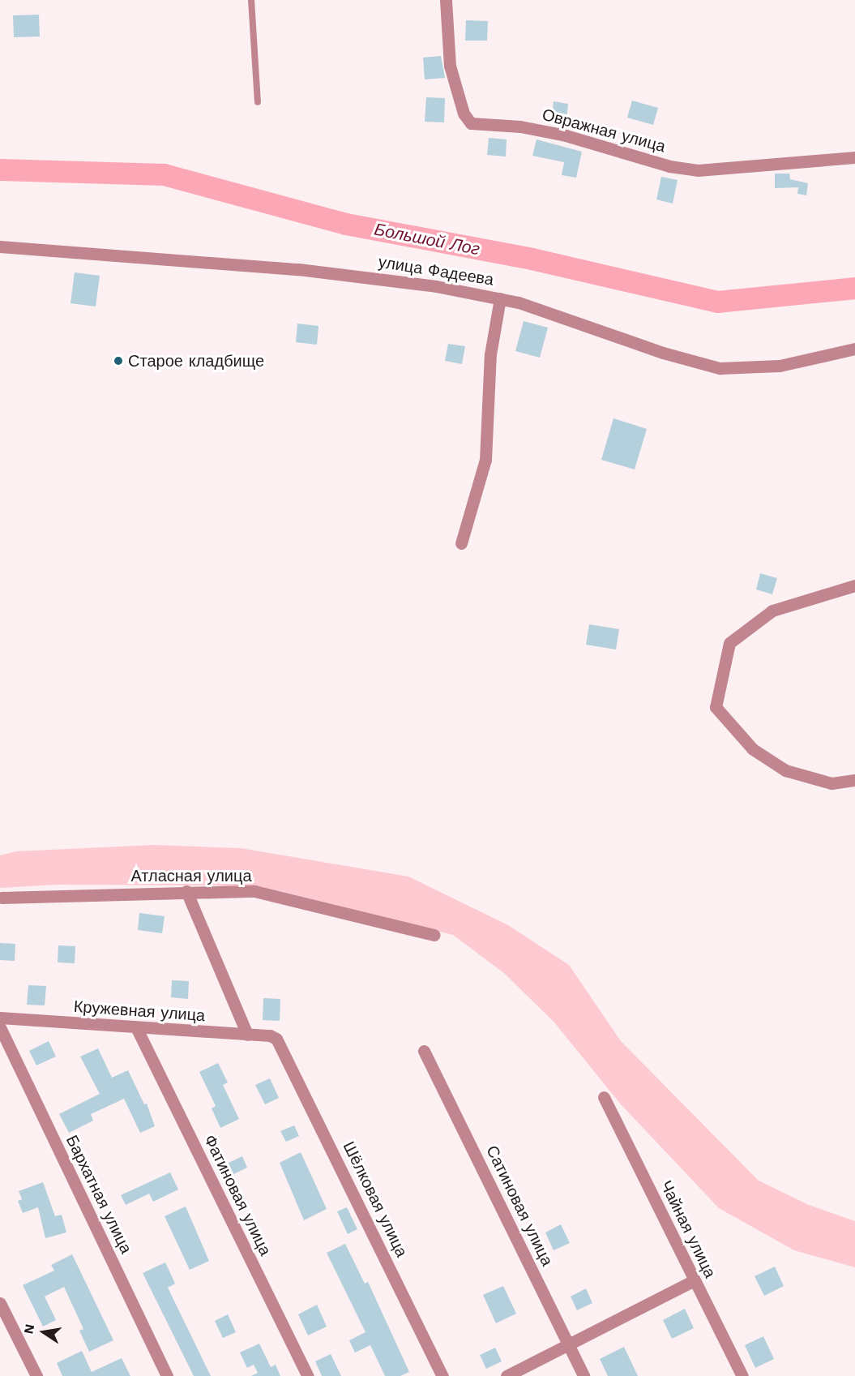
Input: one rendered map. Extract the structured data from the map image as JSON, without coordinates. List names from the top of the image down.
{
  "streets": {
    "street": [
      "Овражная улица",
      "улица Фадеева",
      "Атласная улица",
      "Кружевная улица",
      "Бархатная улица",
      "Фатиновая улица",
      "Шёлковая улица",
      "Сатиновая улица",
      "Чайная улица"
    ]
  },
  "crossings": [
    ["Кружевная улица", "Фатиновая улица"],
    ["Кружевная улица", "Шёлковая улица"]
  ],
  "water": ["Большой Лог"],
  "places": ["Старое кладбище"],
  "north": "left"
}
